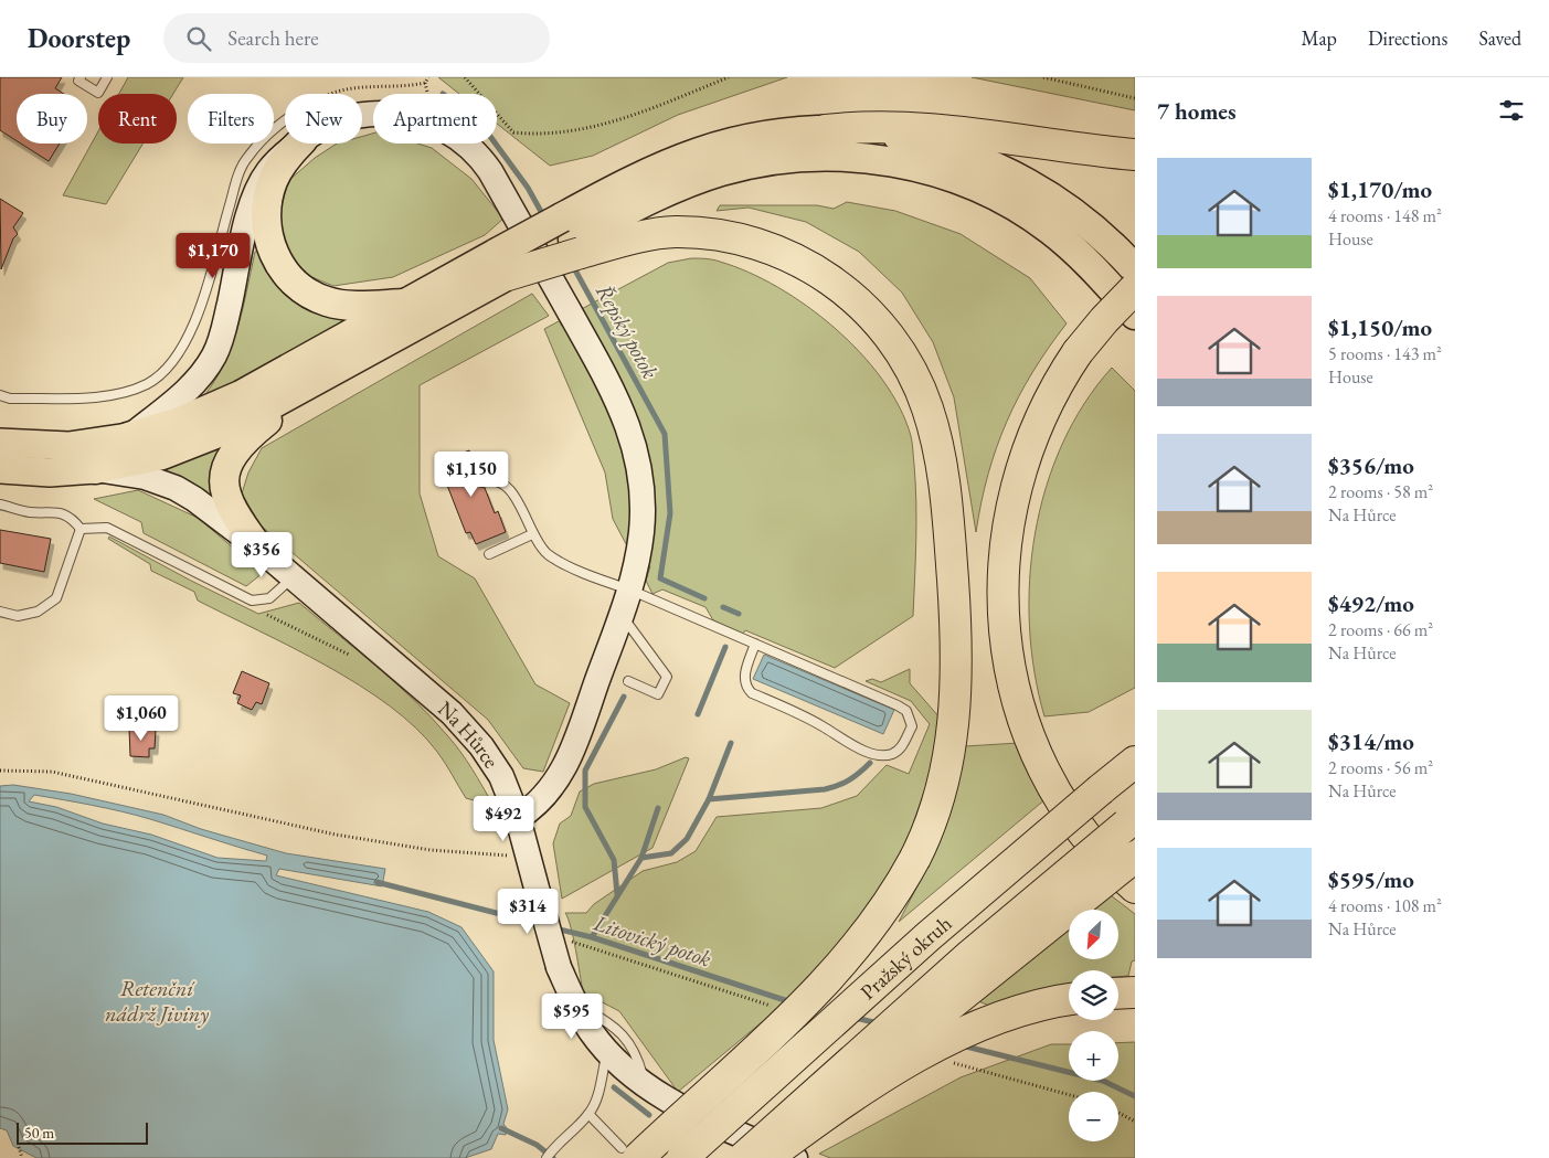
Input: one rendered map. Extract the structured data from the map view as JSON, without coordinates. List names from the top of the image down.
{
  "streets": {
    "highway": ["Pražský okruh"],
    "main road": ["Na Hůrce"]
  },
  "water": ["Řepský potok", "Litovický potok", "Retenční nádrž Jiviny"],
  "scale_bar": "50 m",
  "north": "bottom left",
  "page": {
    "header": "Doorstep",
    "search": "Search here",
    "nav": ["Map", "Directions", "Saved"],
    "heading": "7 homes",
    "chip": [
      "Buy",
      "Rent",
      "Filters",
      "New",
      "Apartment"
    ],
    "list": [
      {
        "name": "$1,170/mo",
        "note": "4 rooms · 148 m² · House"
      },
      {
        "name": "$1,150/mo",
        "note": "5 rooms · 143 m² · House"
      },
      {
        "name": "$356/mo",
        "note": "2 rooms · 58 m² · Na Hůrce"
      },
      {
        "name": "$492/mo",
        "note": "2 rooms · 66 m² · Na Hůrce"
      },
      {
        "name": "$314/mo",
        "note": "2 rooms · 56 m² · Na Hůrce"
      },
      {
        "name": "$595/mo",
        "note": "4 rooms · 108 m² · Na Hůrce"
      }
    ],
    "price": [
      "$1,170",
      "$1,150",
      "$356",
      "$1,060",
      "$492",
      "$314",
      "$595"
    ],
    "map_buttons": ["+", "−"],
    "scale": "50 m"
  }
}
